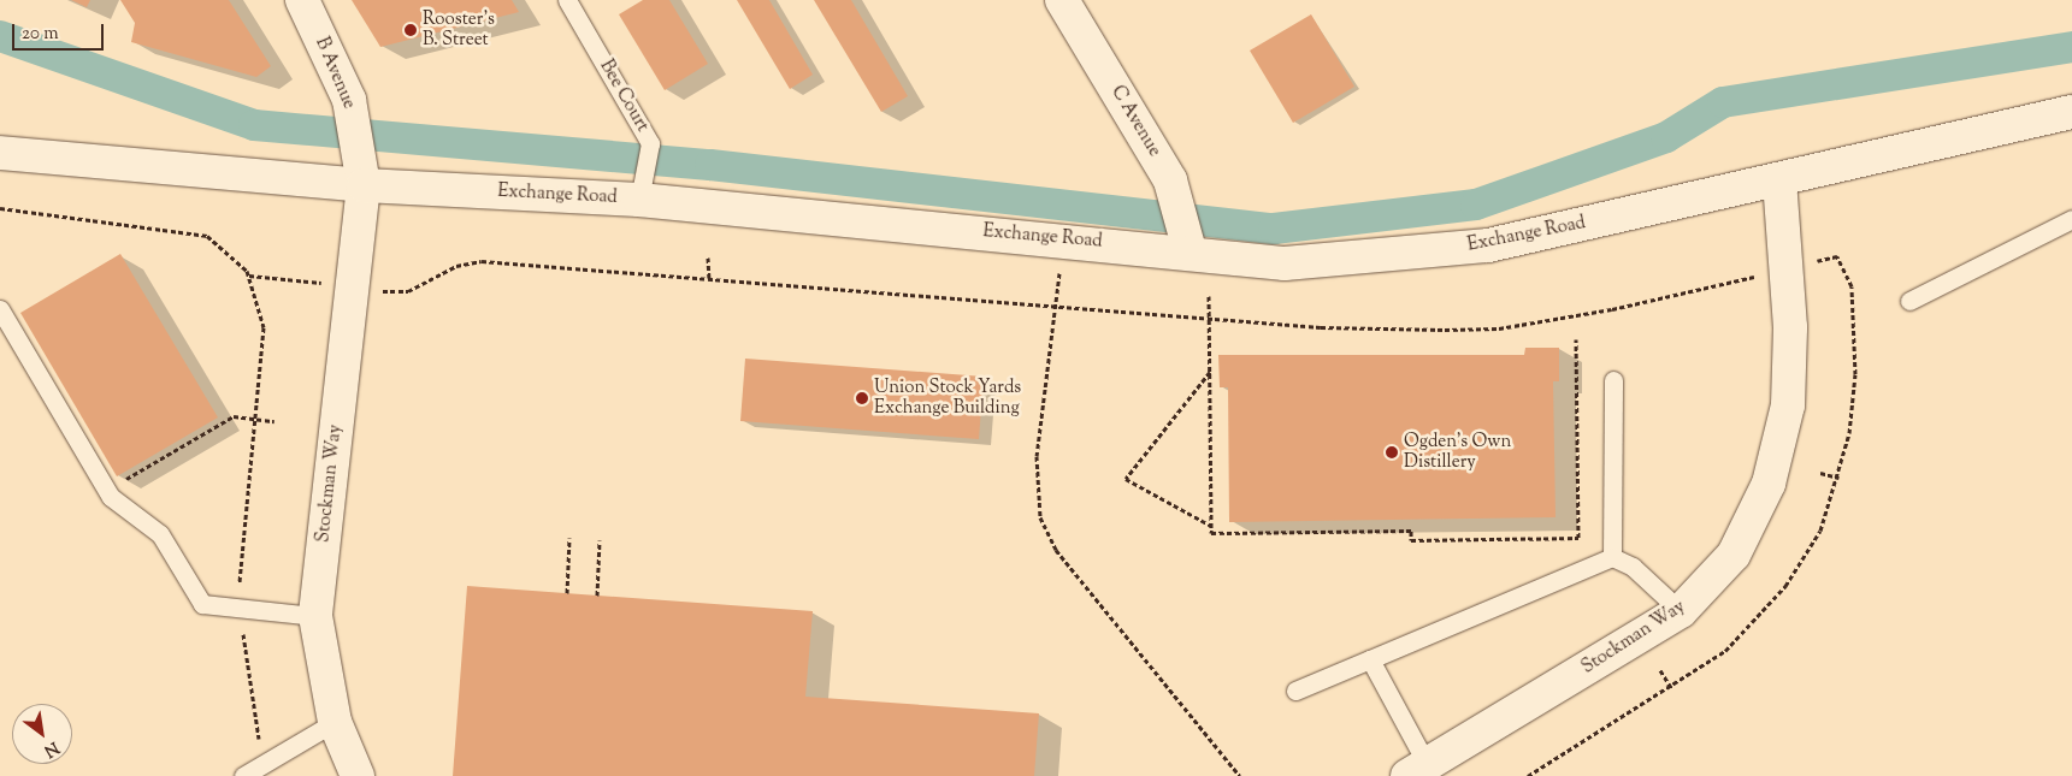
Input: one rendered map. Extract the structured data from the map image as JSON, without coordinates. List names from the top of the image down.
{
  "streets": {
    "street": [
      "B Avenue",
      "C Avenue",
      "Exchange Road",
      "Stockman Way"
    ],
    "lane": ["Bee Court"]
  },
  "crossings": [
    ["B Avenue", "Exchange Road"],
    ["B Avenue", "Stockman Way"],
    ["Bee Court", "Exchange Road"],
    ["C Avenue", "Exchange Road"],
    ["Exchange Road", "Stockman Way"]
  ],
  "places": ["Rooster's B. Street", "Union Stock Yards Exchange Building", "Ogden's Own Distillery"],
  "scale_bar": "20 m",
  "north": "bottom right"
}
